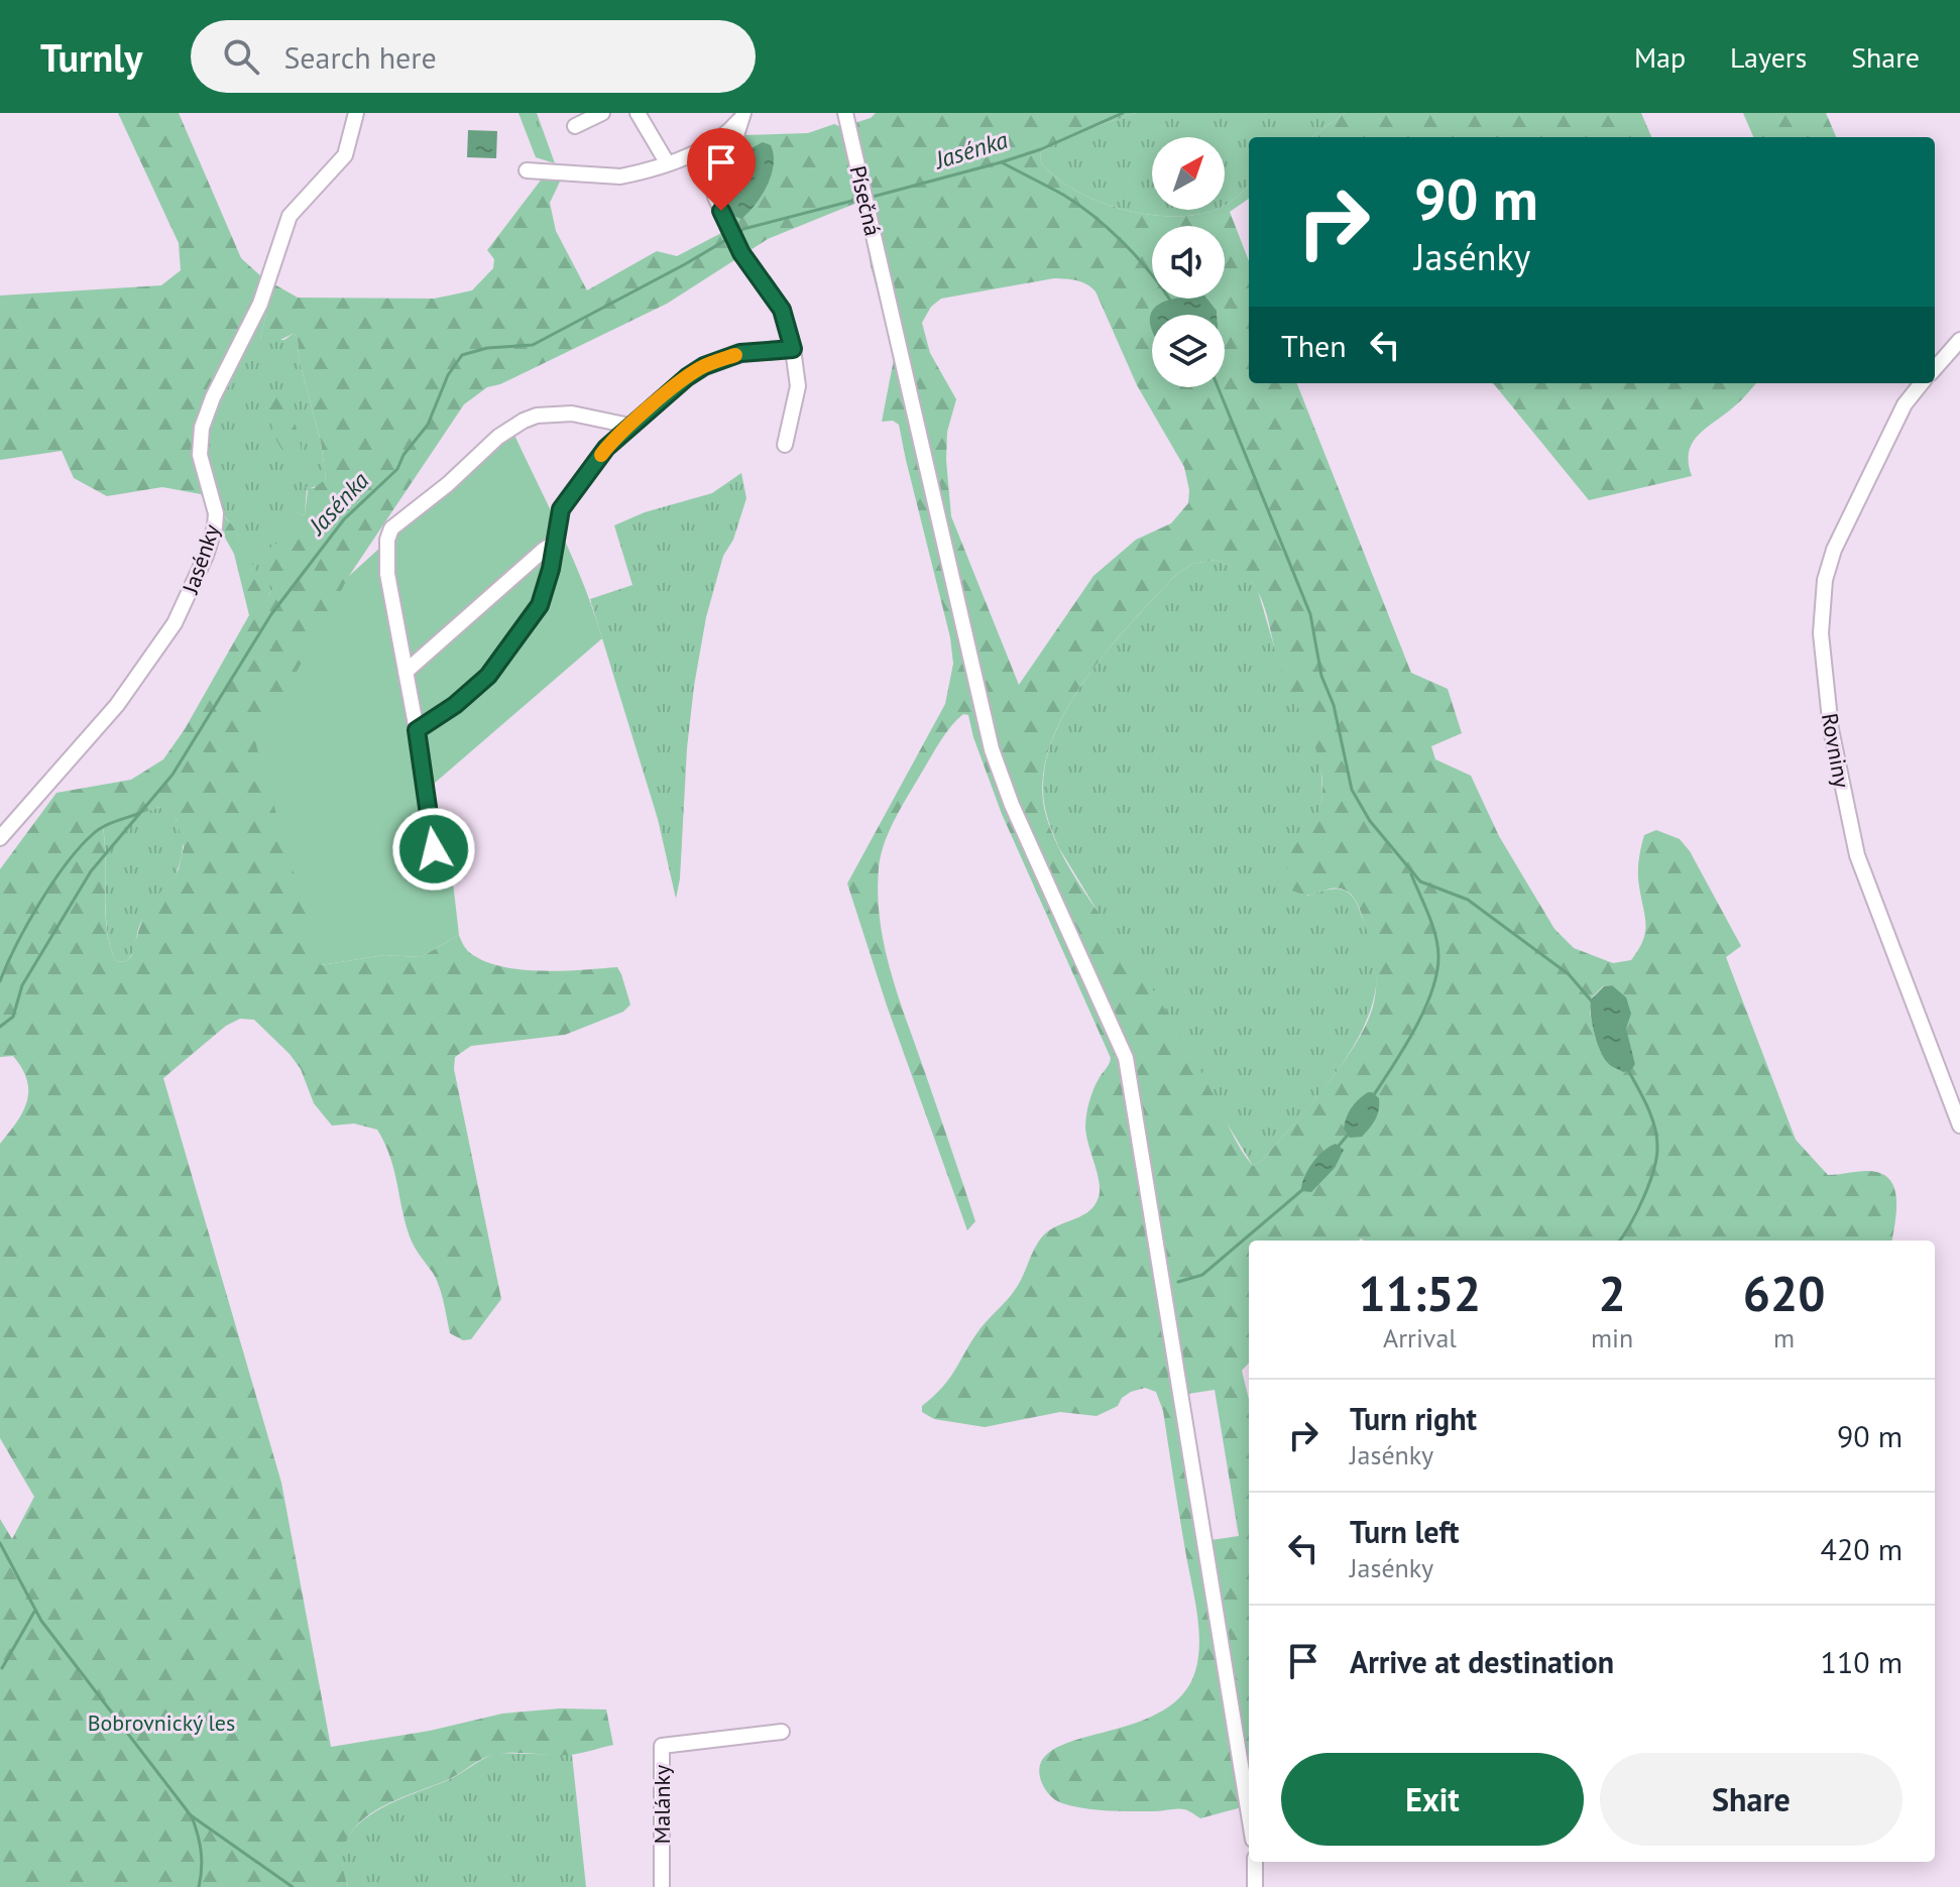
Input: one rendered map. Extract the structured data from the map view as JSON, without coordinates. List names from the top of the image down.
{
  "streets": {
    "street": [
      "Písečná",
      "Jasénky",
      "Rovniny",
      "Malánky"
    ]
  },
  "water": ["Jasénka"],
  "parks": ["Bobrovnický les"],
  "north": "top right",
  "page": {
    "header": "Turnly",
    "search": "Search here",
    "nav": ["Map", "Layers", "Share"],
    "turn": ["90 m", "Jasénky"],
    "then": "Then",
    "eta": [
      "11:52",
      "Arrival",
      "2",
      "min",
      "620",
      "m"
    ],
    "list": [
      {
        "name": "Turn right",
        "note": "Jasénky",
        "value": "90 m"
      },
      {
        "name": "Turn left",
        "note": "Jasénky",
        "value": "420 m"
      },
      {
        "name": "Arrive at destination",
        "value": "110 m"
      }
    ],
    "buttons": ["Exit", "Share"]
  }
}
